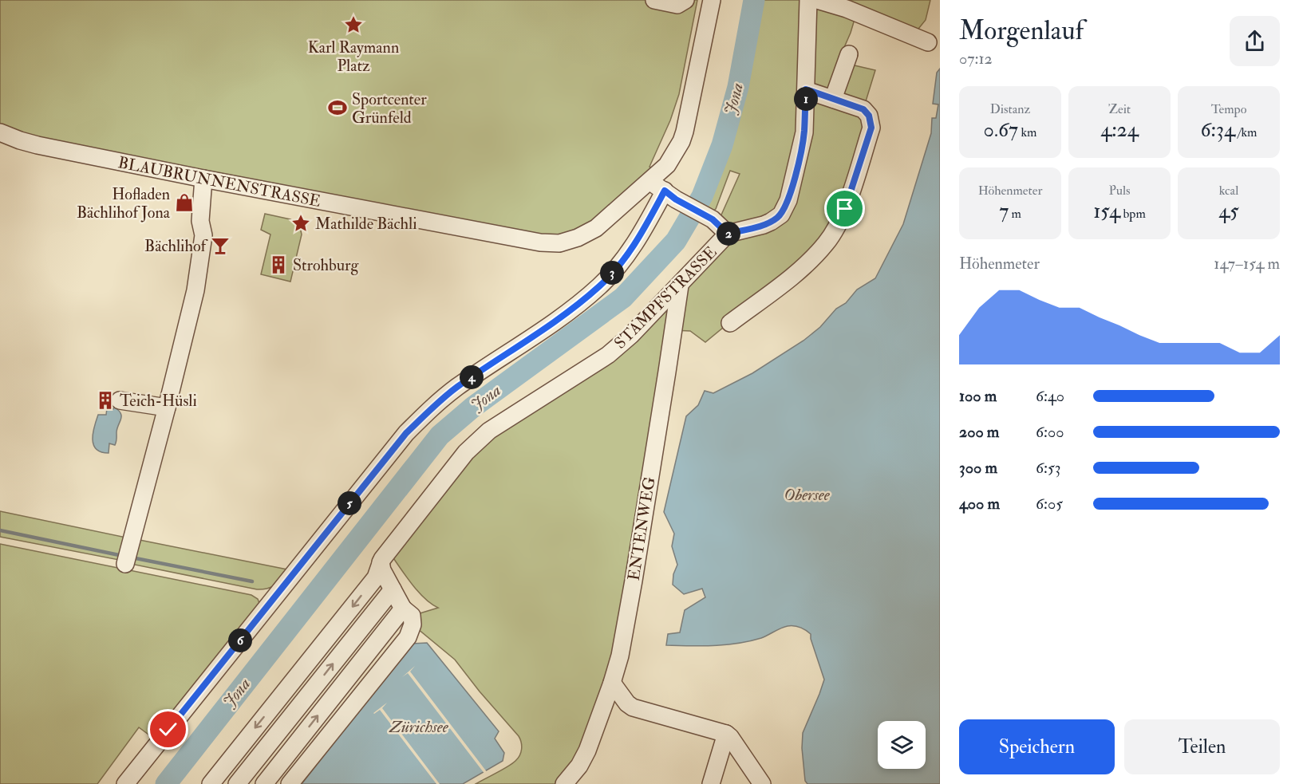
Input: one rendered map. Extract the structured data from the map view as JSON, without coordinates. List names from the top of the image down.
{
  "streets": {
    "street": ["BLAUBRUNNENSTRASSE", "STAMPFSTRASSE", "ENTENWEG"]
  },
  "crossings": [
    ["STAMPFSTRASSE", "ENTENWEG"]
  ],
  "water": ["Jona", "Obersee", "Zürichsee"],
  "places": {
    "place": ["Karl Raymann Platz", "Mathilde Bächli"],
    "sports": ["Sportcenter Grünfeld"],
    "shop": ["Hofladen Bächlihof Jona"],
    "bar": ["Bächlihof"],
    "building": ["Strohburg", "Teich-Hüsli"]
  },
  "page": {
    "heading": ["Morgenlauf", "07:12"],
    "stats": [
      ["Distanz", "0.67 km"],
      ["Zeit", "4:24"],
      ["Tempo", "6:34 /km"],
      ["Höhenmeter", "7 m"],
      ["Puls", "154 bpm"],
      ["kcal", "45"]
    ],
    "pins": [
      "1",
      "2",
      "3",
      "4",
      "5",
      "6"
    ],
    "chart": ["Höhenmeter", "147–154 m"],
    "list": [
      {
        "name": "100 m",
        "note": "6:40"
      },
      {
        "name": "200 m",
        "note": "6:00"
      },
      {
        "name": "300 m",
        "note": "6:53"
      },
      {
        "name": "400 m",
        "note": "6:05"
      }
    ],
    "buttons": ["Speichern", "Teilen"]
  }
}
